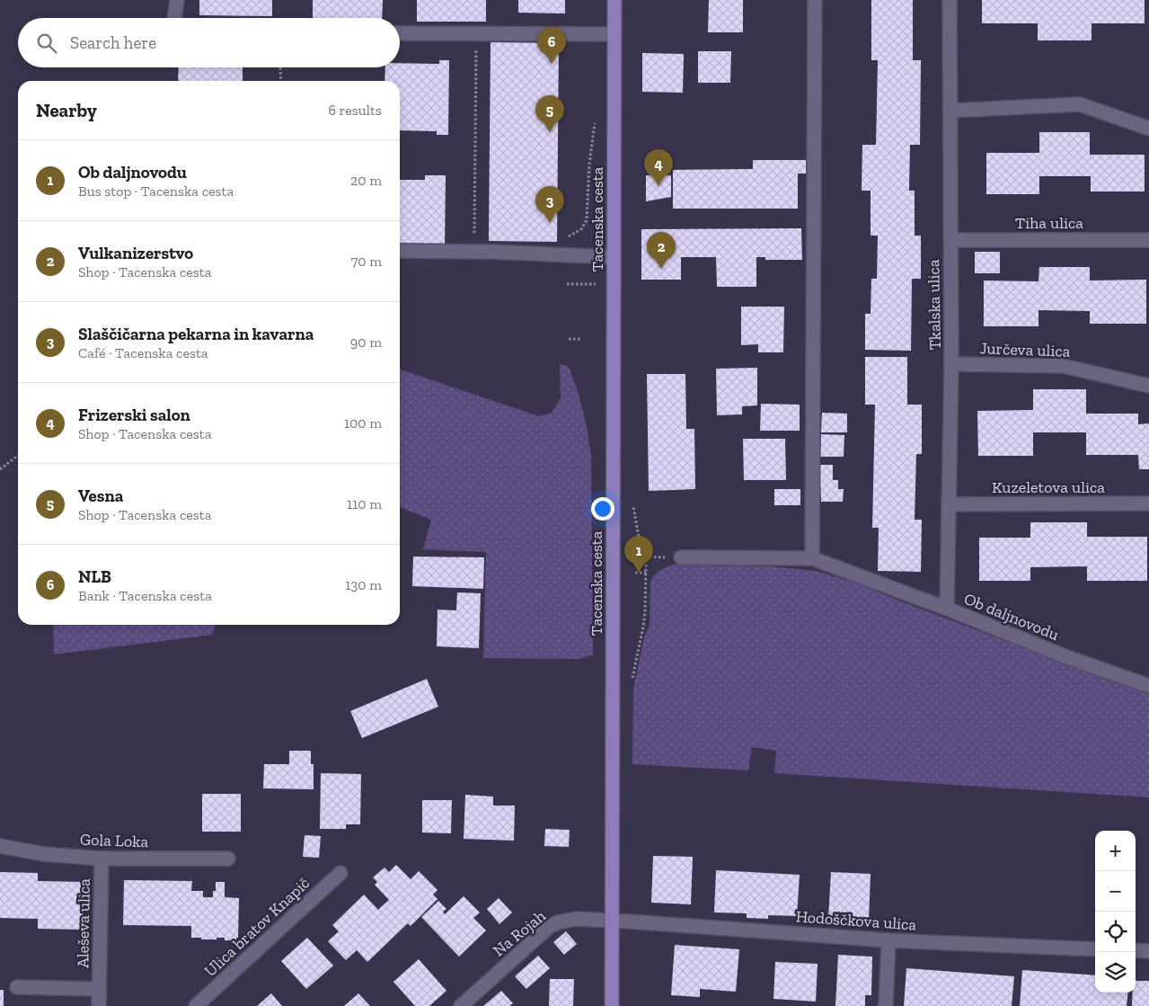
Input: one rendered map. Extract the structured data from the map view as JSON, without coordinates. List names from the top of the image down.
{
  "streets": {
    "main road": ["Tacenska cesta"],
    "street": [
      "Tiha ulica",
      "Tkalska ulica",
      "Jurčeva ulica",
      "Kuzeletova ulica",
      "Ob daljnovodu",
      "Gola Loka",
      "Hodoščkova ulica",
      "Aleševa ulica",
      "Ulica bratov Knapič",
      "Na Rojah"
    ]
  },
  "crossings": [
    ["Tacenska cesta", "Hodoščkova ulica"],
    ["Tacenska cesta", "Na Rojah"],
    ["Tiha ulica", "Tkalska ulica"],
    ["Tkalska ulica", "Jurčeva ulica"],
    ["Tkalska ulica", "Kuzeletova ulica"],
    ["Tkalska ulica", "Ob daljnovodu"],
    ["Gola Loka", "Aleševa ulica"],
    ["Hodoščkova ulica", "Na Rojah"]
  ],
  "page": {
    "search": "Search here",
    "pins": [
      "6",
      "5",
      "4",
      "3",
      "2",
      "1"
    ],
    "heading": ["Nearby", "6 results"],
    "list": [
      {
        "mark": "1",
        "name": "Ob daljnovodu",
        "note": "Bus stop · Tacenska cesta",
        "value": "20 m"
      },
      {
        "mark": "2",
        "name": "Vulkanizerstvo",
        "note": "Shop · Tacenska cesta",
        "value": "70 m"
      },
      {
        "mark": "3",
        "name": "Slaščičarna pekarna in kavarna",
        "note": "Café · Tacenska cesta",
        "value": "90 m"
      },
      {
        "mark": "4",
        "name": "Frizerski salon",
        "note": "Shop · Tacenska cesta",
        "value": "100 m"
      },
      {
        "mark": "5",
        "name": "Vesna",
        "note": "Shop · Tacenska cesta",
        "value": "110 m"
      },
      {
        "mark": "6",
        "name": "NLB",
        "note": "Bank · Tacenska cesta",
        "value": "130 m"
      }
    ],
    "map_buttons": ["+", "−"]
  }
}
